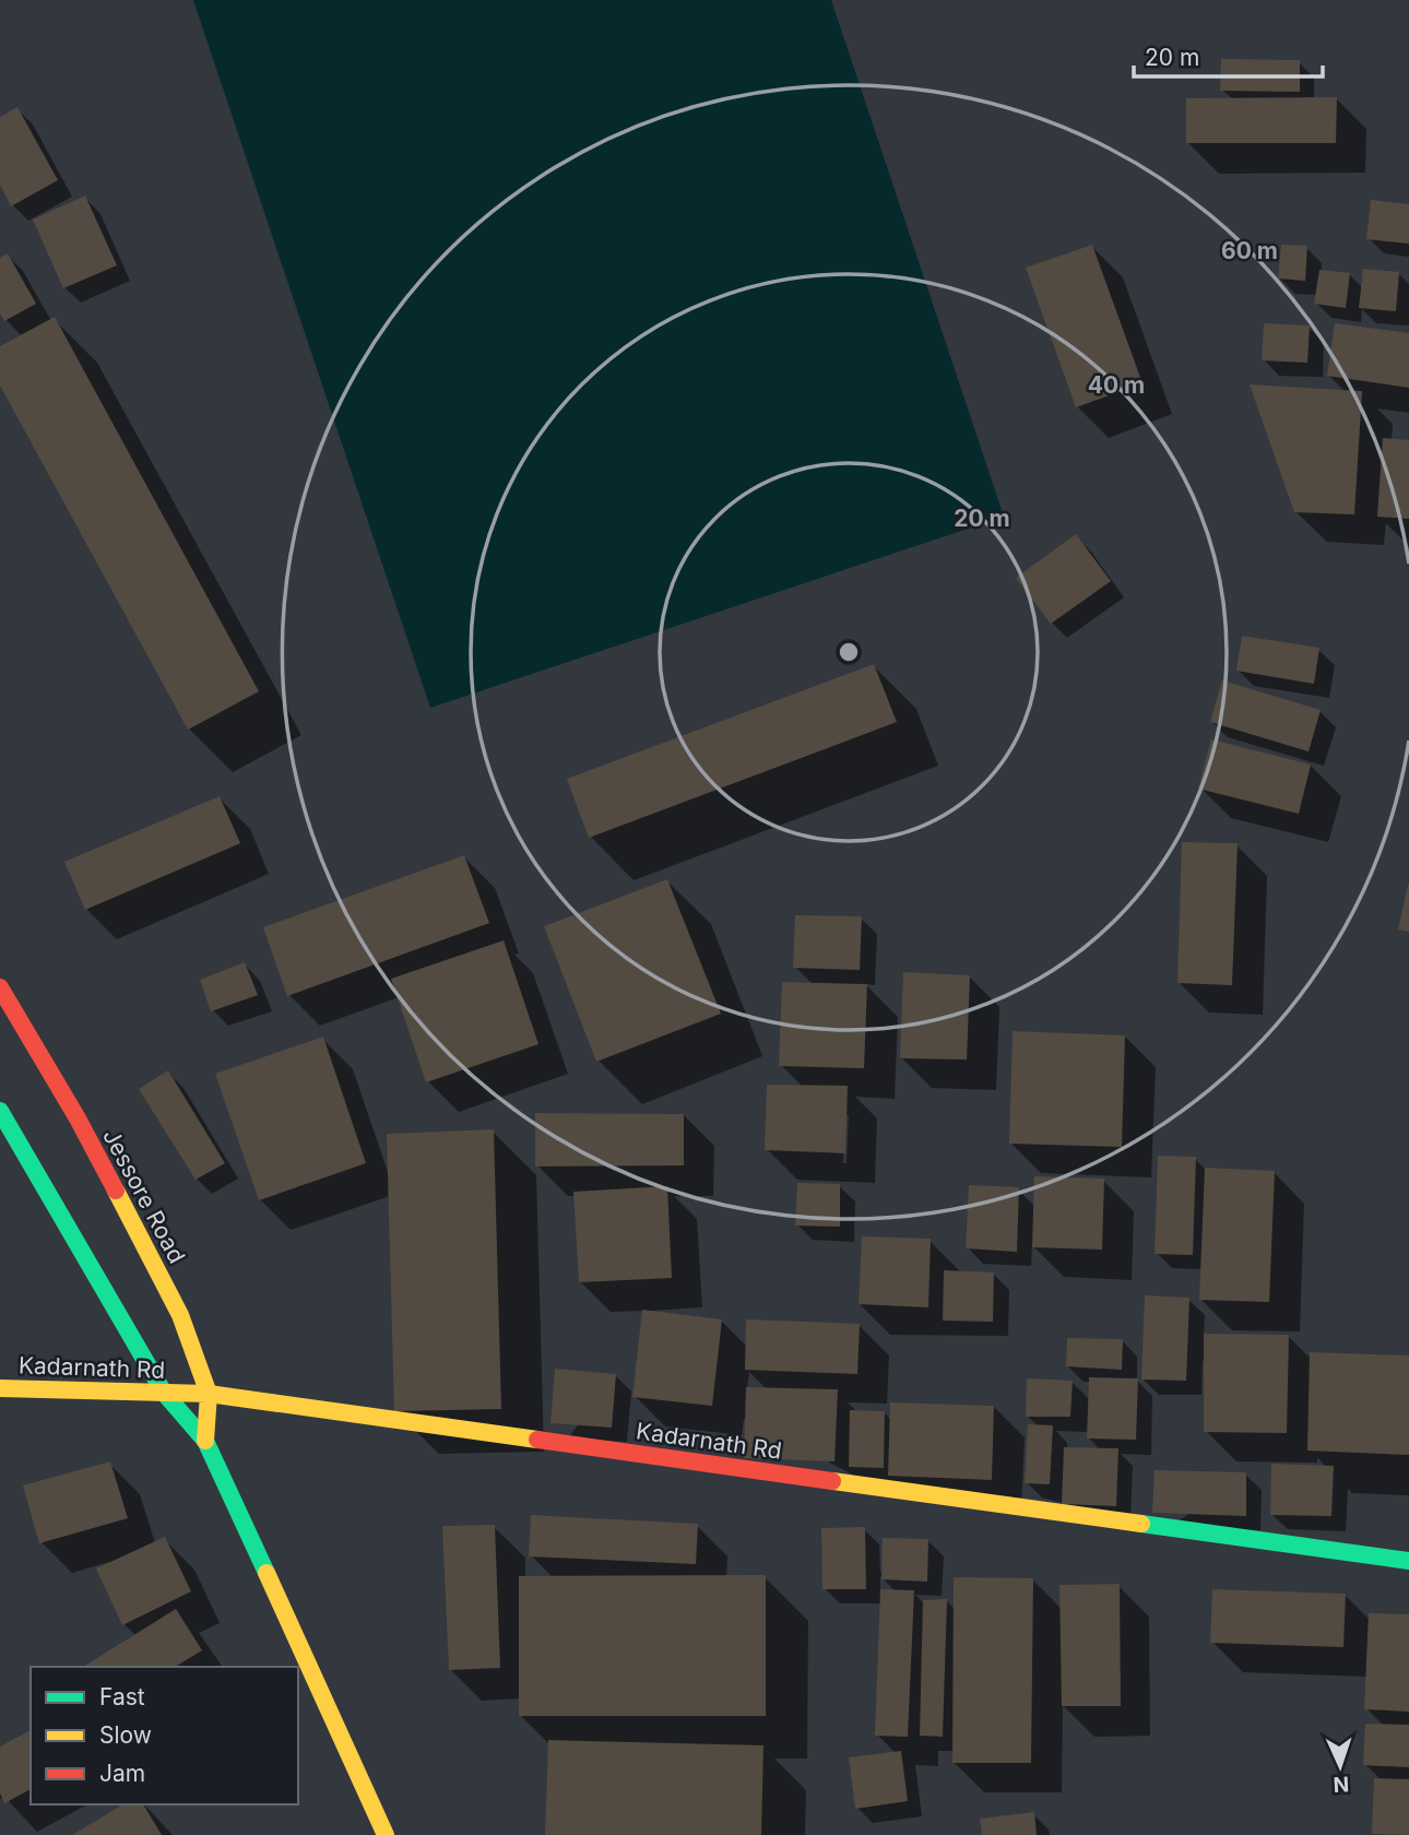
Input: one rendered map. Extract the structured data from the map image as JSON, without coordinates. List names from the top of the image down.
{
  "streets": {
    "main road": ["Jessore Road", "Kadarnath Rd"]
  },
  "crossings": [
    ["Jessore Road", "Kadarnath Rd"]
  ],
  "legend": ["Fast", "Slow", "Jam"],
  "scale_bar": "20 m",
  "north": "bottom",
  "rings": ["60 m", "40 m", "20 m"]
}
